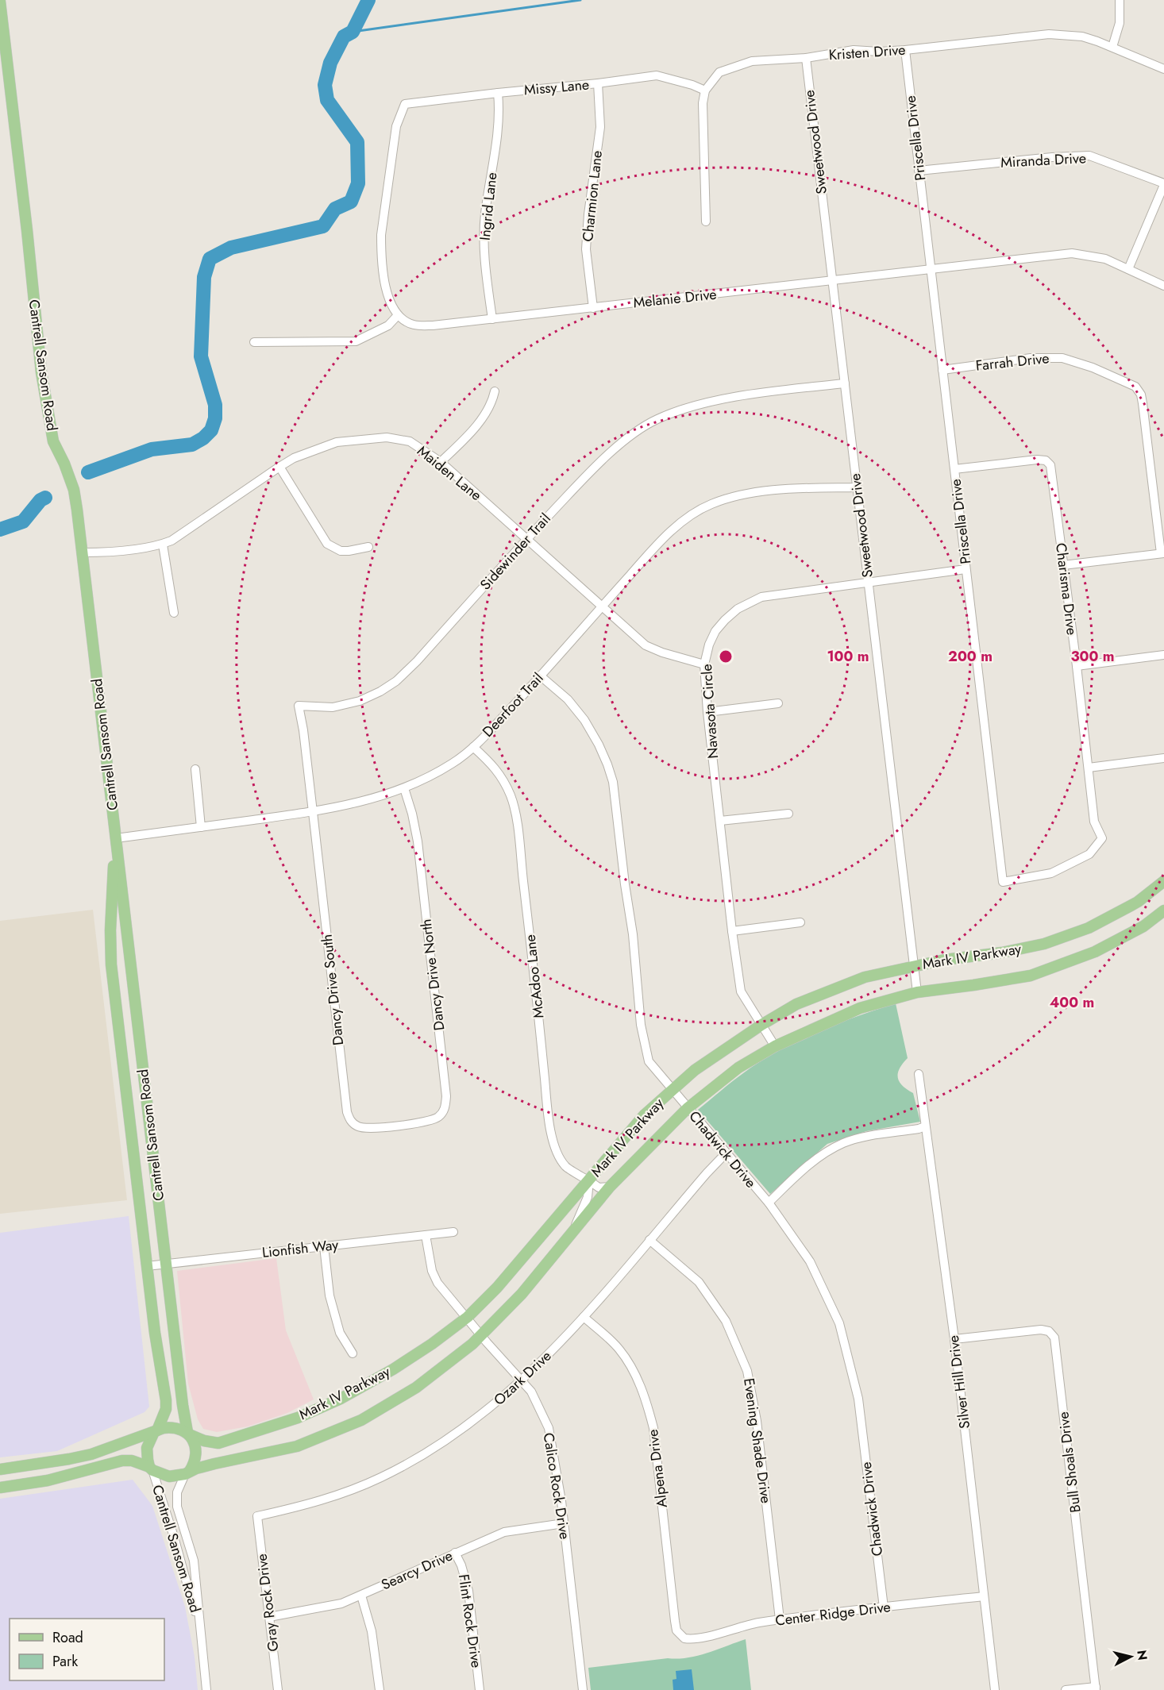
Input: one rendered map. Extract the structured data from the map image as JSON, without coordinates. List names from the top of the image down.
{
  "streets": {
    "main road": ["Cantrell Sansom Road", "Mark IV Parkway"],
    "street": [
      "Kristen Drive",
      "Missy Lane",
      "Priscella Drive",
      "Sweetwood Drive",
      "Miranda Drive",
      "Charmion Lane",
      "Ingrid Lane",
      "Melanie Drive",
      "Farrah Drive",
      "Maiden Lane",
      "Sidewinder Trail",
      "Charisma Drive",
      "Deerfoot Trail",
      "Navasota Circle",
      "Dancy Drive North",
      "McAdoo Lane",
      "Dancy Drive South",
      "Chadwick Drive",
      "Lionfish Way",
      "Ozark Drive",
      "Silver Hill Drive",
      "Evening Shade Drive",
      "Bull Shoals Drive",
      "Alpena Drive",
      "Calico Rock Drive",
      "Searcy Drive",
      "Gray Rock Drive",
      "Center Ridge Drive",
      "Flint Rock Drive"
    ]
  },
  "crossings": [
    ["Kristen Drive", "Missy Lane"],
    ["Kristen Drive", "Priscella Drive"],
    ["Kristen Drive", "Sweetwood Drive"],
    ["Missy Lane", "Charmion Lane"],
    ["Missy Lane", "Ingrid Lane"],
    ["Missy Lane", "Melanie Drive"],
    ["Priscella Drive", "Miranda Drive"],
    ["Priscella Drive", "Melanie Drive"],
    ["Priscella Drive", "Farrah Drive"],
    ["Priscella Drive", "Charisma Drive"],
    ["Priscella Drive", "Navasota Circle"],
    ["Sweetwood Drive", "Melanie Drive"],
    ["Sweetwood Drive", "Sidewinder Trail"],
    ["Sweetwood Drive", "Deerfoot Trail"],
    ["Sweetwood Drive", "Navasota Circle"],
    ["Sweetwood Drive", "Mark IV Parkway"],
    ["Charmion Lane", "Melanie Drive"],
    ["Ingrid Lane", "Melanie Drive"],
    ["Cantrell Sansom Road", "Maiden Lane"],
    ["Cantrell Sansom Road", "Deerfoot Trail"],
    ["Cantrell Sansom Road", "Mark IV Parkway"],
    ["Cantrell Sansom Road", "Lionfish Way"],
    ["Maiden Lane", "Sidewinder Trail"],
    ["Maiden Lane", "Deerfoot Trail"],
    ["Maiden Lane", "Navasota Circle"],
    ["Sidewinder Trail", "Deerfoot Trail"],
    ["Sidewinder Trail", "Dancy Drive South"],
    ["Deerfoot Trail", "Dancy Drive North"],
    ["Deerfoot Trail", "McAdoo Lane"],
    ["Deerfoot Trail", "Dancy Drive South"],
    ["Deerfoot Trail", "Chadwick Drive"],
    ["Navasota Circle", "Mark IV Parkway"],
    ["Mark IV Parkway", "McAdoo Lane"],
    ["Mark IV Parkway", "Chadwick Drive"],
    ["Mark IV Parkway", "Calico Rock Drive"],
    ["Dancy Drive North", "Dancy Drive South"],
    ["Chadwick Drive", "Ozark Drive"],
    ["Chadwick Drive", "Center Ridge Drive"],
    ["Lionfish Way", "Calico Rock Drive"],
    ["Ozark Drive", "Evening Shade Drive"],
    ["Ozark Drive", "Alpena Drive"],
    ["Ozark Drive", "Calico Rock Drive"],
    ["Ozark Drive", "Gray Rock Drive"],
    ["Silver Hill Drive", "Bull Shoals Drive"],
    ["Silver Hill Drive", "Center Ridge Drive"],
    ["Evening Shade Drive", "Center Ridge Drive"],
    ["Alpena Drive", "Center Ridge Drive"],
    ["Calico Rock Drive", "Searcy Drive"],
    ["Searcy Drive", "Gray Rock Drive"],
    ["Searcy Drive", "Flint Rock Drive"]
  ],
  "legend": ["Road", "Park"],
  "north": "right",
  "rings": [
    "100 m",
    "200 m",
    "300 m",
    "400 m"
  ]
}
